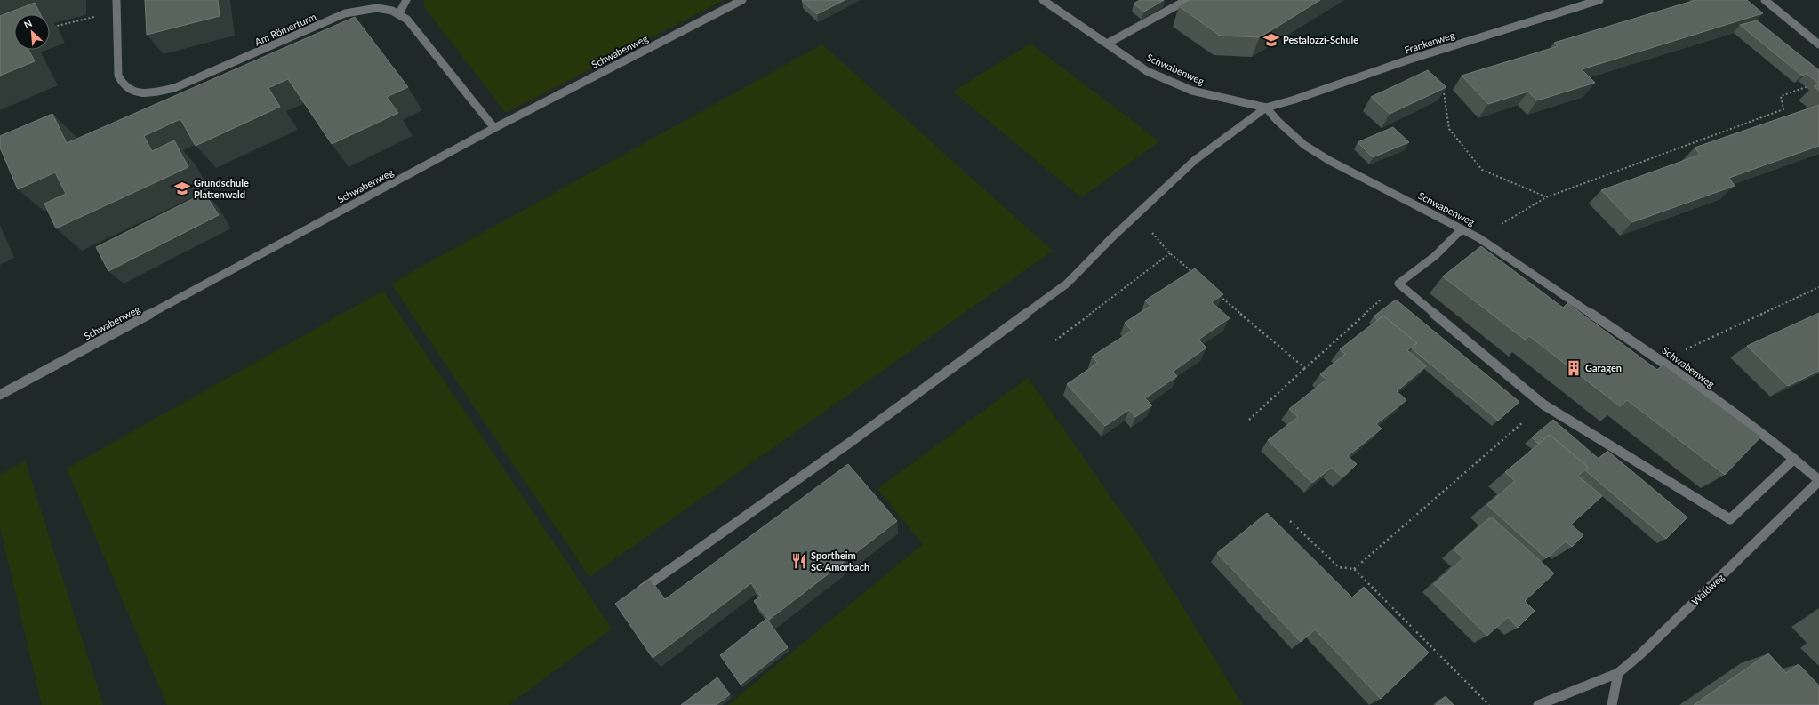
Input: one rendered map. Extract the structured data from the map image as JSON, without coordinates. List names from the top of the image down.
{
  "streets": {
    "street": [
      "Am Römerturm",
      "Frankenweg",
      "Schwabenweg",
      "Waldweg"
    ]
  },
  "crossings": [
    ["Am Römerturm", "Schwabenweg"],
    ["Frankenweg", "Schwabenweg"],
    ["Schwabenweg", "Waldweg"]
  ],
  "places": {
    "school or university": ["Pestalozzi-Schule", "Grundschule Plattenwald"],
    "building": ["Garagen"],
    "restaurant": ["Sportheim SC Amorbach"]
  },
  "north": "top left"
}
